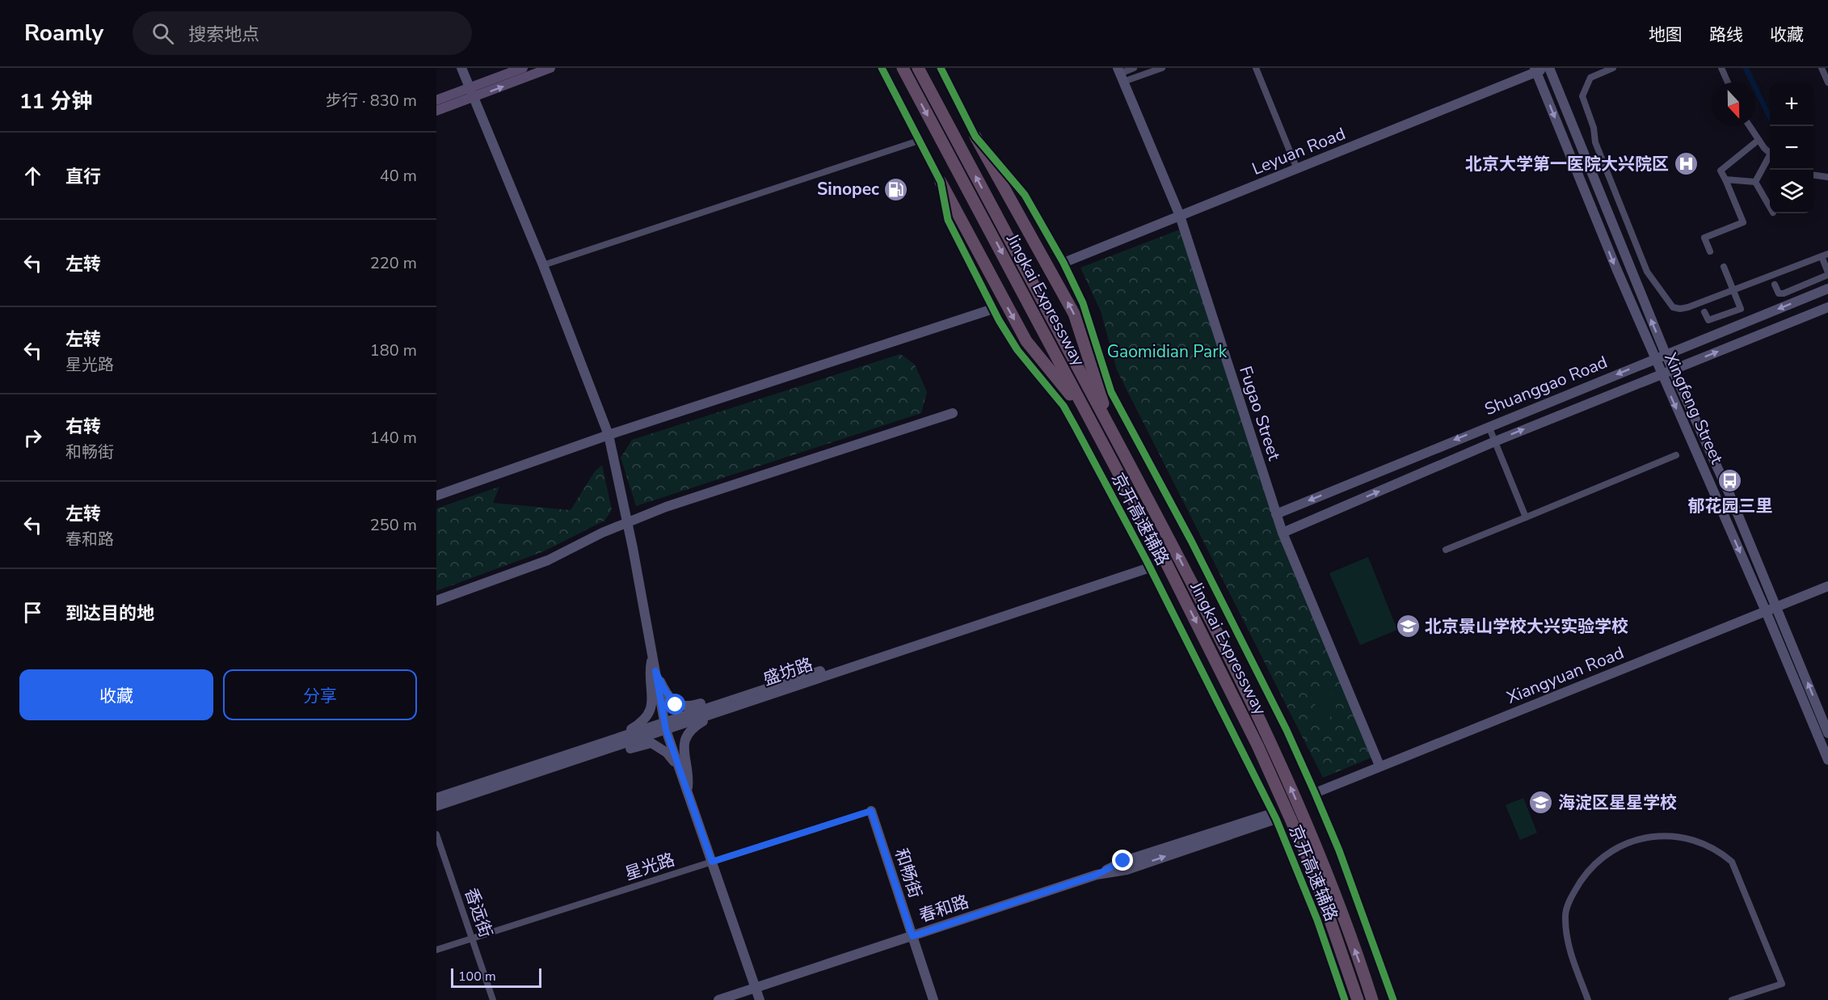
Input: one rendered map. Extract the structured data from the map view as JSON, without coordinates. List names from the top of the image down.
{
  "streets": {
    "highway": ["Jingkai Expressway"],
    "street": [
      "Leyuan Road",
      "Shuanggao Road",
      "Xingfeng Street",
      "Fugao Street",
      "京开高速辅路",
      "盛坊路",
      "Xiangyuan Road",
      "星光路",
      "和畅街",
      "春和路",
      "香远街"
    ]
  },
  "crossings": [
    ["Leyuan Road", "Xingfeng Street"],
    ["Leyuan Road", "Fugao Street"],
    ["Leyuan Road", "京开高速辅路"],
    ["Shuanggao Road", "Xingfeng Street"],
    ["Shuanggao Road", "Fugao Street"],
    ["Xingfeng Street", "Xiangyuan Road"],
    ["Fugao Street", "Xiangyuan Road"],
    ["京开高速辅路", "盛坊路"],
    ["京开高速辅路", "Xiangyuan Road"],
    ["京开高速辅路", "春和路"],
    ["星光路", "和畅街"],
    ["星光路", "香远街"],
    ["和畅街", "春和路"]
  ],
  "parks": ["Gaomidian Park"],
  "places": {
    "hospital": ["北京大学第一医院大兴院区"],
    "fuel station": ["Sinopec"],
    "bus stop": ["郁花园三里"],
    "school or university": ["北京景山学校大兴实验学校", "海淀区星星学校"]
  },
  "scale_bar": "100 m",
  "north": "bottom",
  "page": {
    "header": "Roamly",
    "search": "搜索地点",
    "nav": ["地图", "路线", "收藏"],
    "heading": ["11 分钟", "步行 · 830 m"],
    "map_buttons": ["+", "−"],
    "list": [
      ["直行", "40 m"],
      ["左转", "220 m"],
      ["左转", "星光路", "180 m"],
      ["右转", "和畅街", "140 m"],
      ["左转", "春和路", "250 m"],
      "到达目的地"
    ],
    "buttons": ["收藏", "分享"],
    "scale": "100 m"
  }
}
